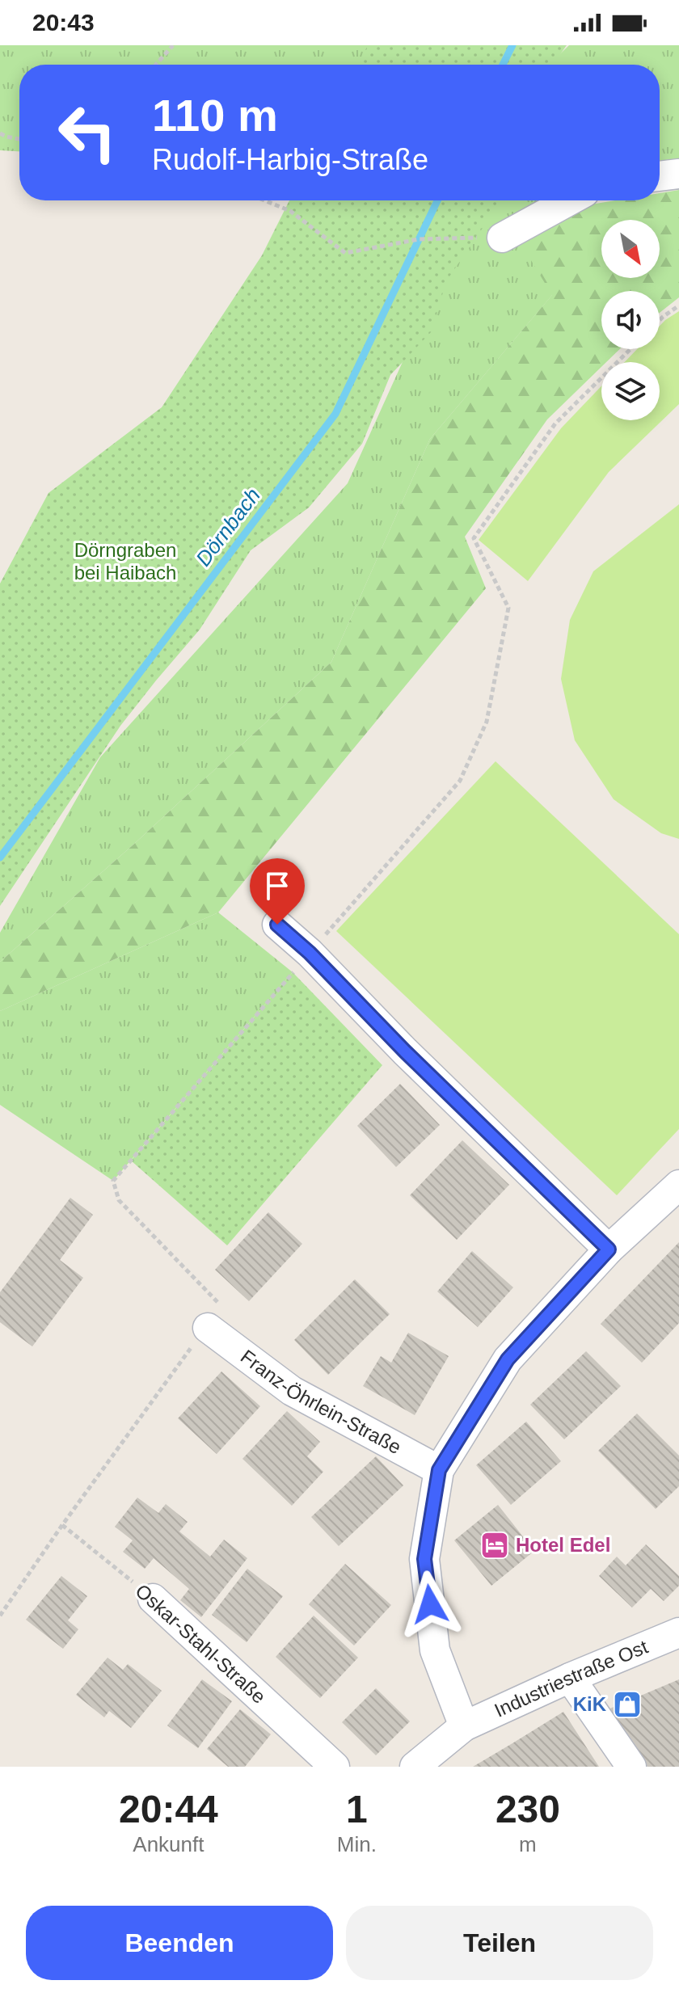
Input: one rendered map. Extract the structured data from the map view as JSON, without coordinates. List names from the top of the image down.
{
  "streets": {
    "street": ["Franz-Öhrlein-Straße", "Oskar-Stahl-Straße", "Industriestraße Ost"]
  },
  "water": ["Dörnbach"],
  "parks": ["Dörngraben bei Haibach"],
  "places": {
    "hotel": ["Hotel Edel"],
    "shop": ["KiK"]
  },
  "north": "bottom right",
  "page": {
    "status": "20:43",
    "turn": ["110 m", "Rudolf-Harbig-Straße"],
    "eta": [
      "20:44",
      "Ankunft",
      "1",
      "Min.",
      "230",
      "m"
    ],
    "buttons": ["Beenden", "Teilen"]
  }
}
